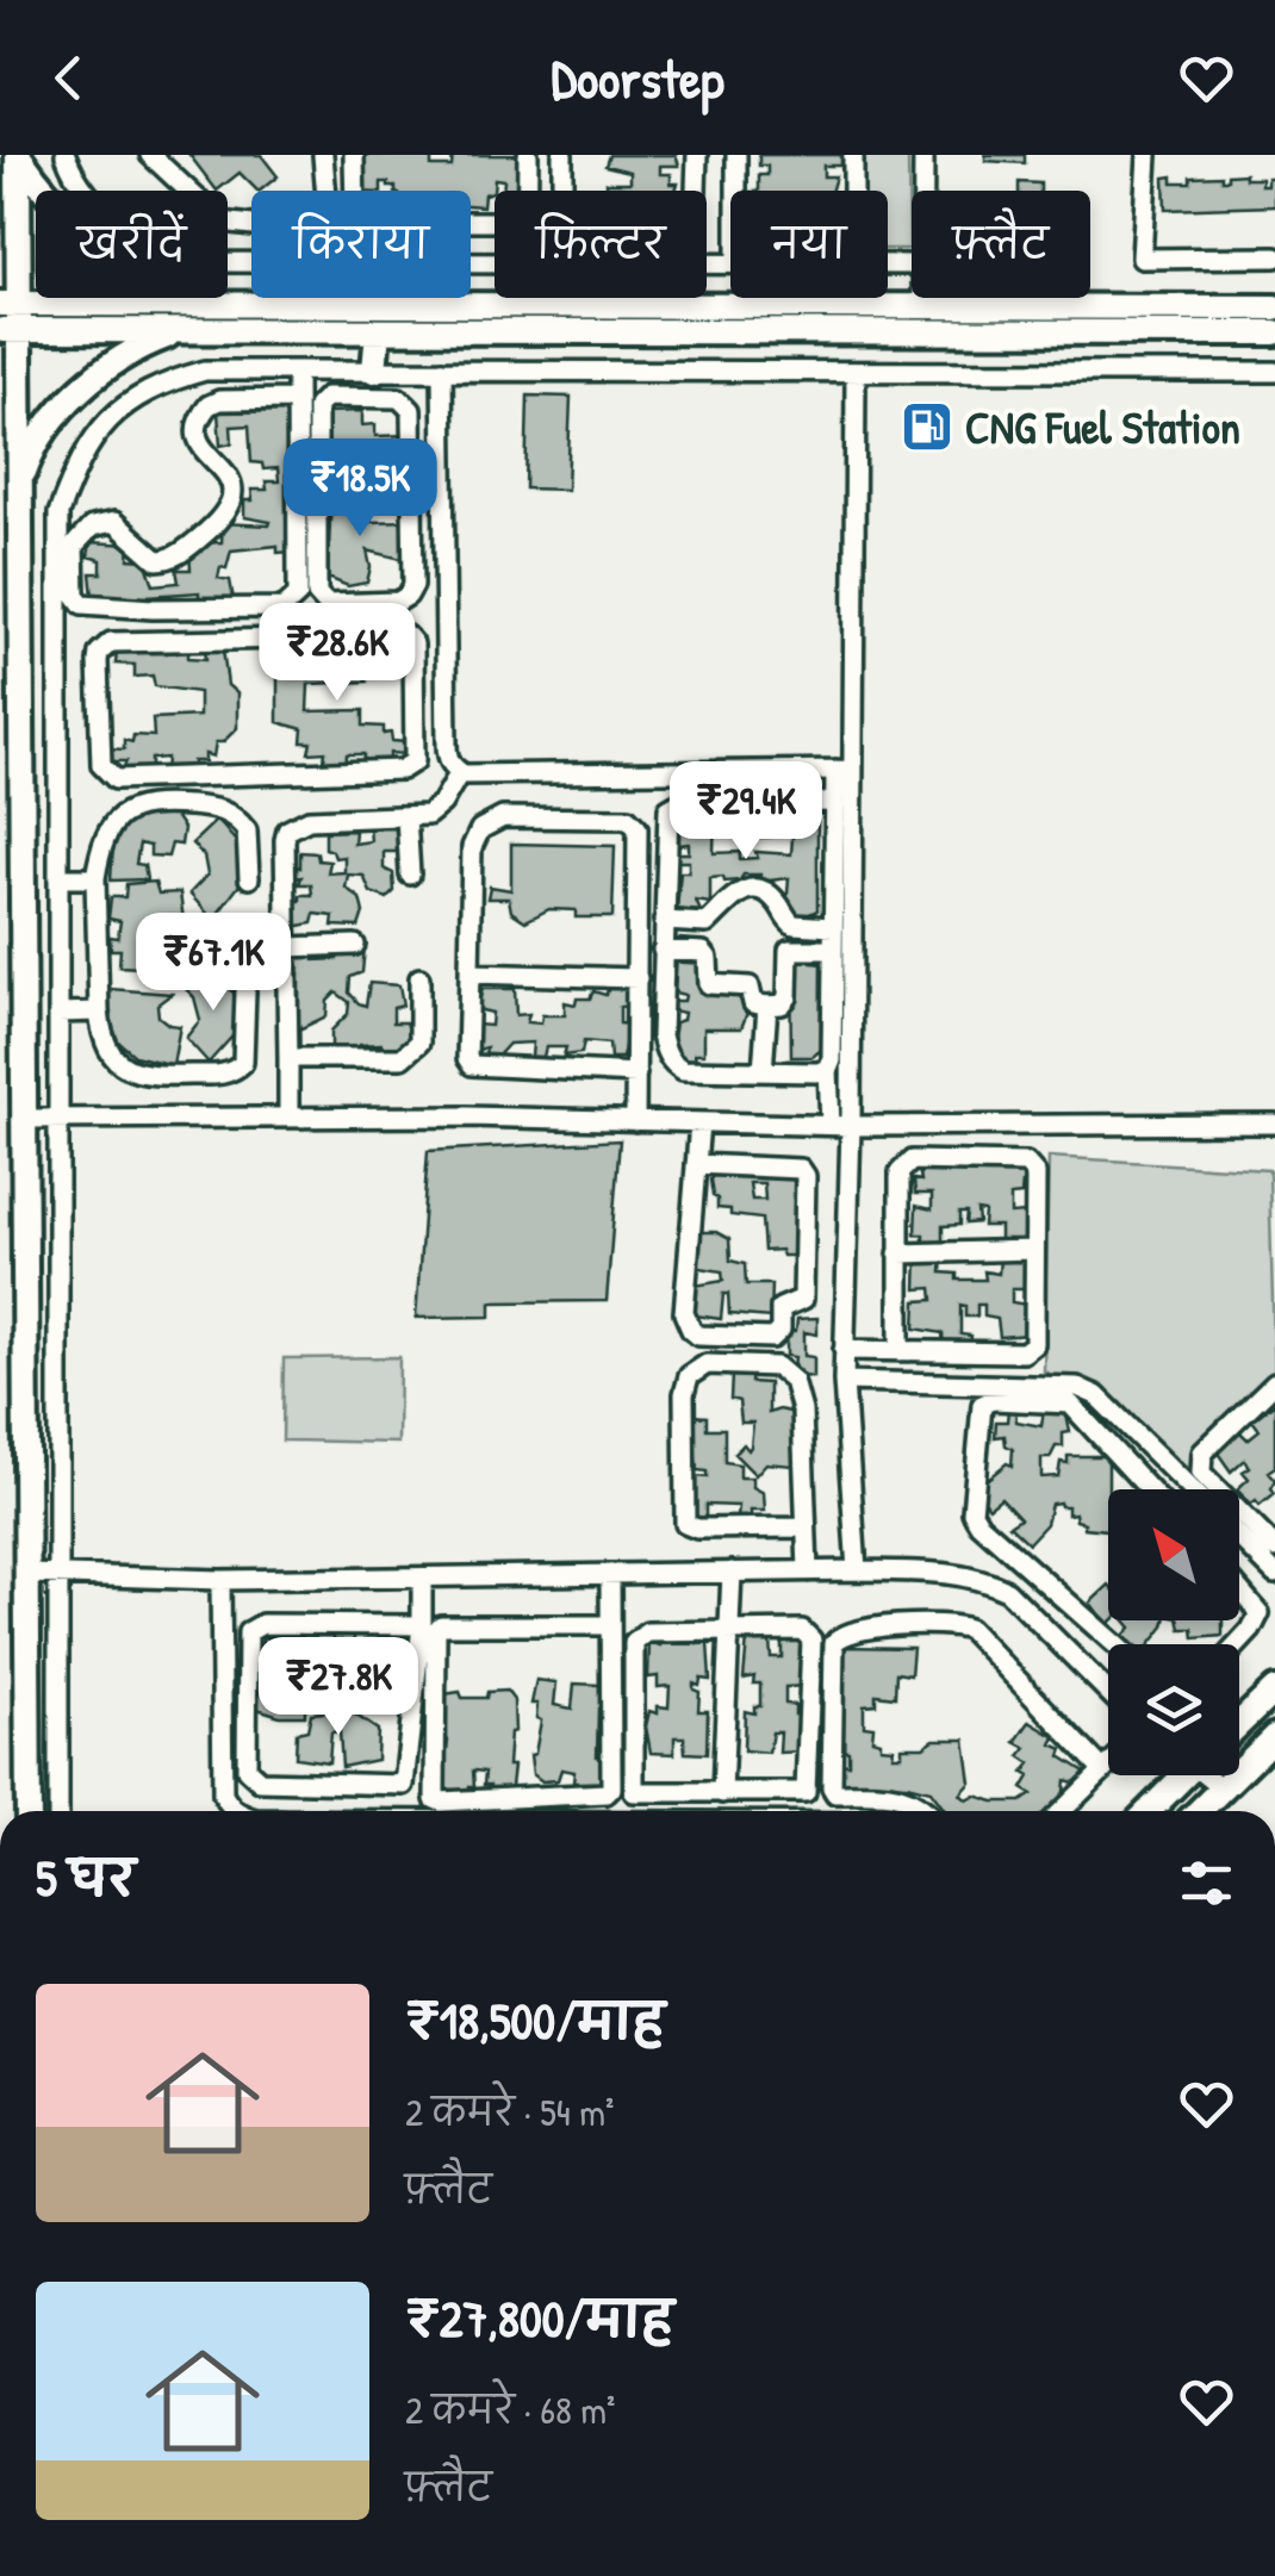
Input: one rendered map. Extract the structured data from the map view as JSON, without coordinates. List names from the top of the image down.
{
  "places": {
    "fuel station": ["CNG Fuel Station"]
  },
  "north": "top left",
  "page": {
    "header": "Doorstep",
    "chip": [
      "खरीदें",
      "किराया",
      "फ़िल्टर",
      "नया",
      "फ़्लैट"
    ],
    "price": [
      "₹18.5K",
      "₹28.6K",
      "₹29.4K",
      "₹67.1K",
      "₹27.8K"
    ],
    "heading": "5 घर",
    "list": [
      {
        "name": "₹18,500/माह",
        "note": "2 कमरे · 54 m² · फ़्लैट"
      },
      {
        "name": "₹27,800/माह",
        "note": "2 कमरे · 68 m² · फ़्लैट"
      }
    ]
  }
}
